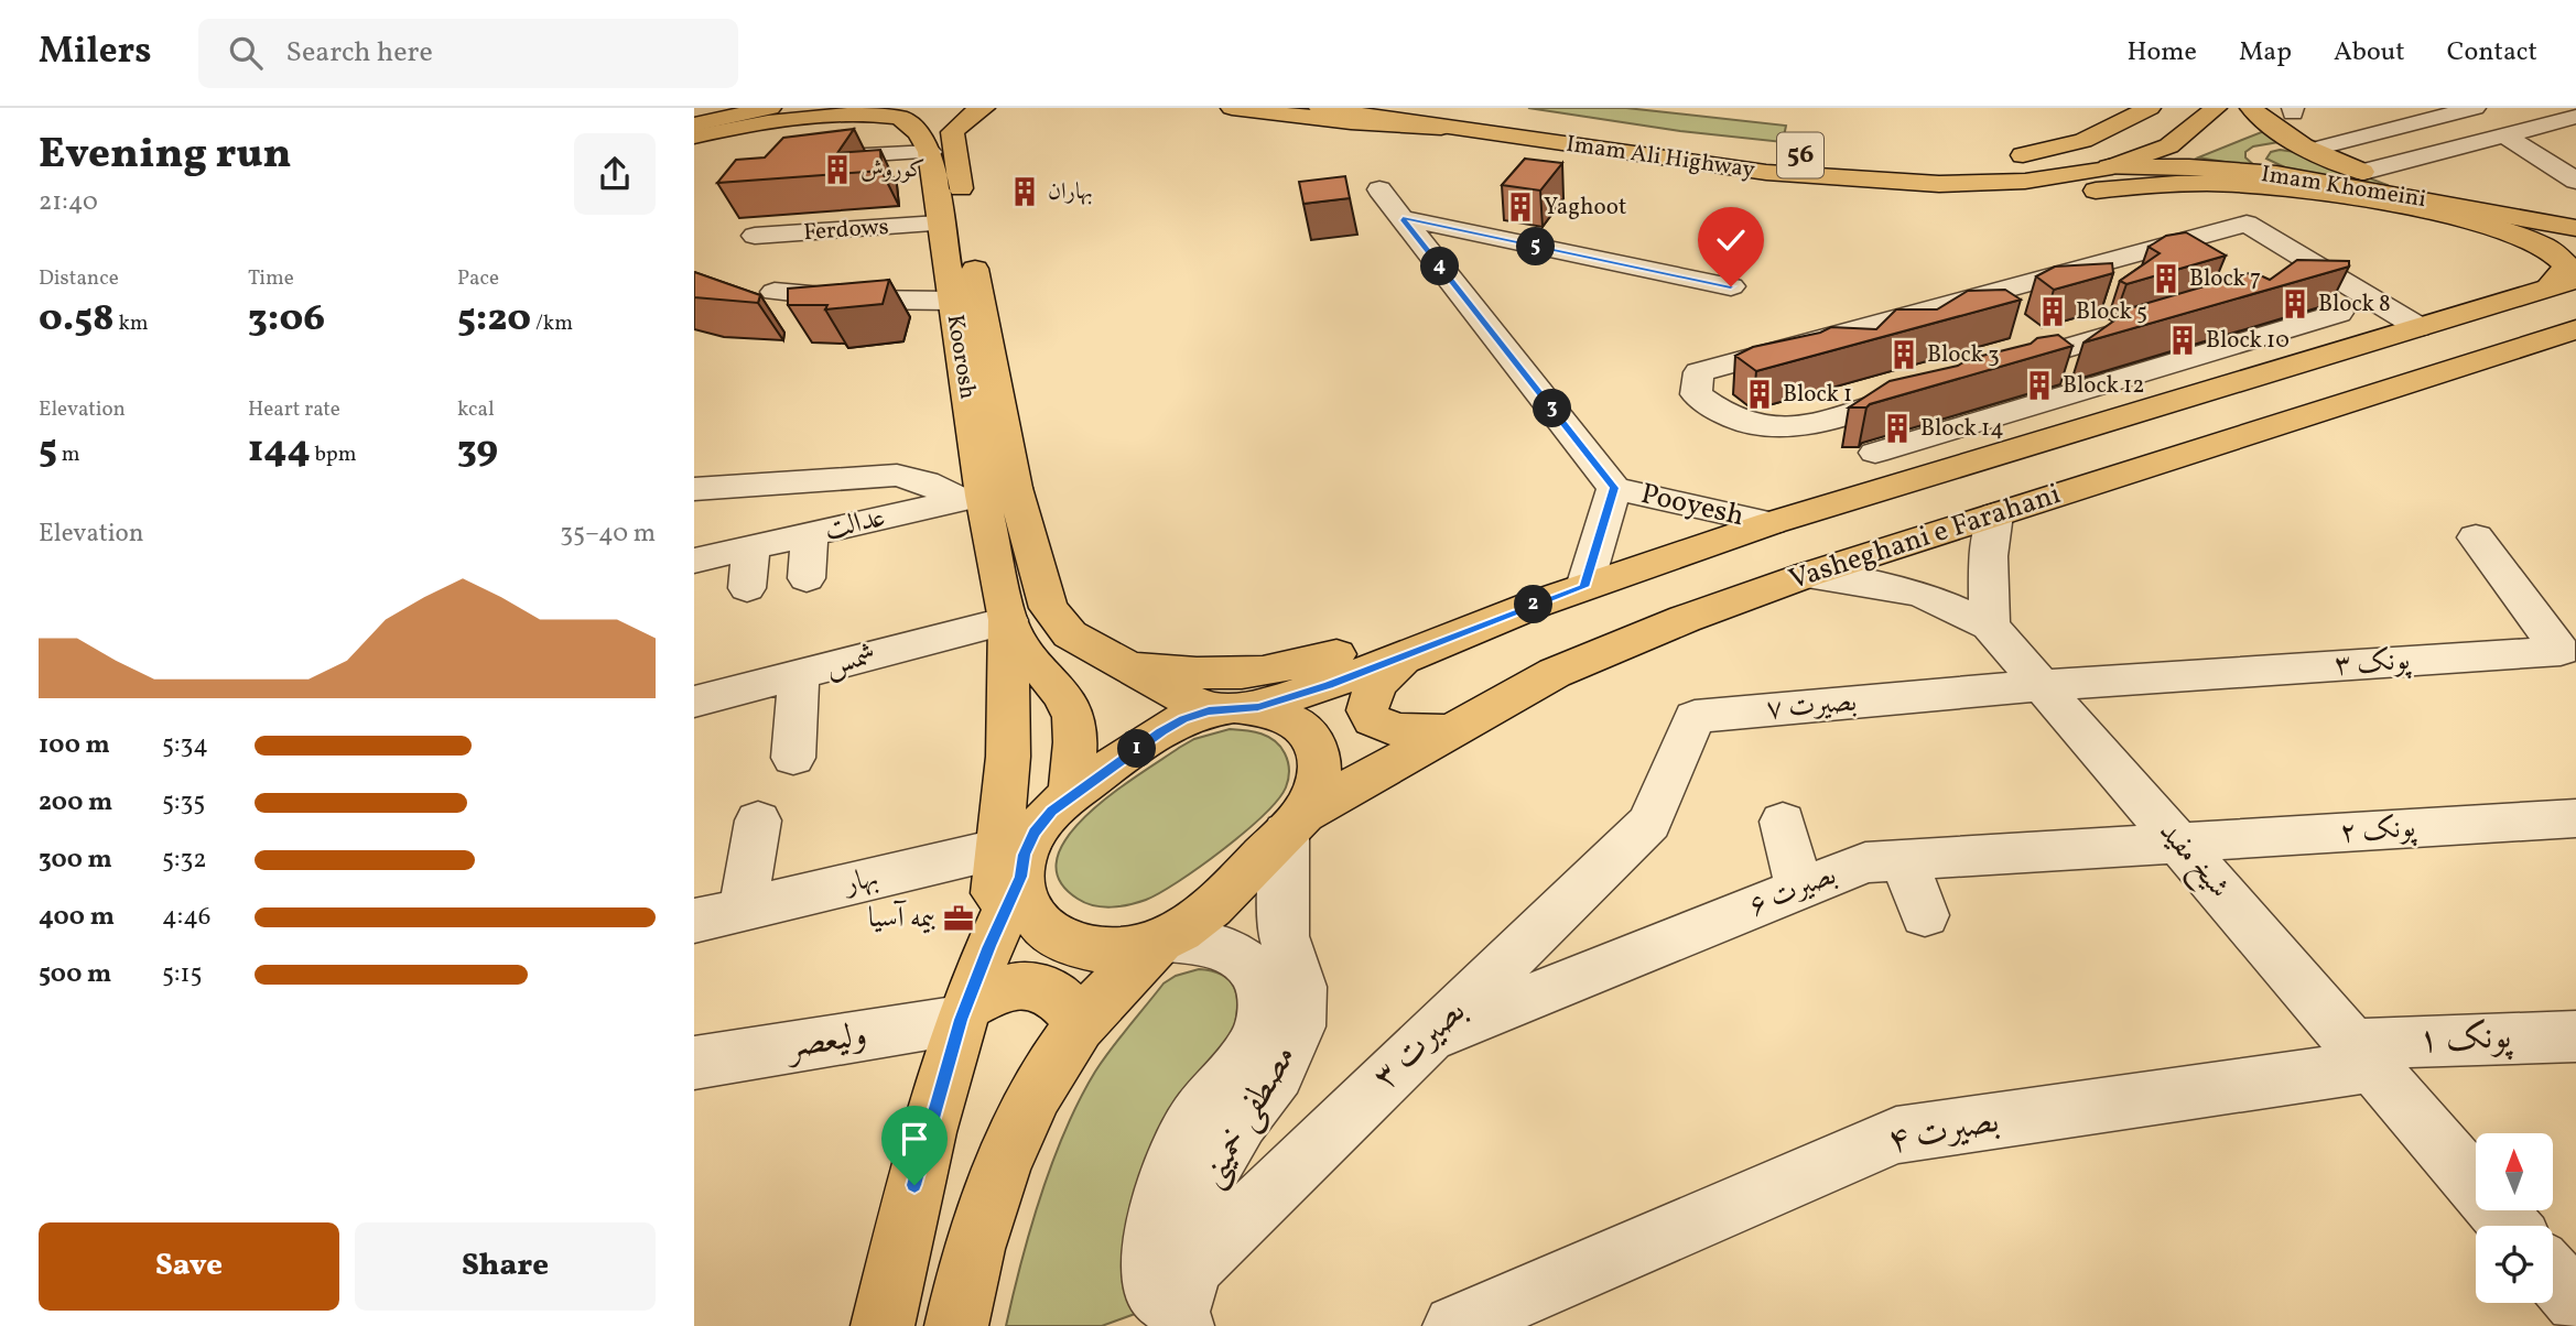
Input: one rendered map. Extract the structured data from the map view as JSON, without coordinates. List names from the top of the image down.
{
  "streets": {
    "main road": [
      "56",
      "Imam Ali Highway",
      "Imam Khomeini",
      "Koorosh",
      "Vasheghani e Farahani"
    ],
    "street": [
      "Ferdows",
      "Pooyesh",
      "عدالت",
      "شمس",
      "پونک ۳",
      "بصیرت ۷",
      "پونک ۲",
      "شیخ مفید",
      "بهار",
      "بصیرت ۶",
      "پونک ۱",
      "ولیعصر",
      "بصیرت ۳",
      "مصطفی خمینی",
      "بصیرت ۴"
    ]
  },
  "crossings": [
    ["Imam Ali Highway", "Imam Khomeini"],
    ["Ferdows", "Koorosh"],
    ["Koorosh", "عدالت"],
    ["Koorosh", "شمس"],
    ["Pooyesh", "Vasheghani e Farahani"],
    ["Vasheghani e Farahani", "شیخ مفید"],
    ["Vasheghani e Farahani", "مصطفی خمینی"],
    ["پونک ۳", "بصیرت ۷"],
    ["پونک ۳", "شیخ مفید"],
    ["بصیرت ۷", "شیخ مفید"],
    ["بصیرت ۷", "بصیرت ۳"],
    ["پونک ۲", "شیخ مفید"],
    ["پونک ۲", "بصیرت ۶"],
    ["شیخ مفید", "بصیرت ۶"],
    ["شیخ مفید", "پونک ۱"],
    ["شیخ مفید", "بصیرت ۴"],
    ["بصیرت ۶", "بصیرت ۳"],
    ["پونک ۱", "بصیرت ۴"],
    ["بصیرت ۳", "مصطفی خمینی"]
  ],
  "places": {
    "building": [
      "کوروش",
      "بهاران",
      "Yaghoot",
      "Block 7",
      "Block 8",
      "Block 5",
      "Block 10",
      "Block 3",
      "Block 12",
      "Block 1",
      "Block 14"
    ],
    "office": ["بیمه آسیا"]
  },
  "north": "top",
  "page": {
    "header": "Milers",
    "search": "Search here",
    "nav": [
      "Home",
      "Map",
      "About",
      "Contact"
    ],
    "heading": ["Evening run", "21:40"],
    "pins": [
      "5",
      "4",
      "3",
      "2",
      "1"
    ],
    "stats": [
      ["Distance", "0.58 km"],
      ["Time", "3:06"],
      ["Pace", "5:20 /km"],
      ["Elevation", "5 m"],
      ["Heart rate", "144 bpm"],
      ["kcal", "39"]
    ],
    "chart": ["Elevation", "35–40 m"],
    "list": [
      {
        "name": "100 m",
        "note": "5:34"
      },
      {
        "name": "200 m",
        "note": "5:35"
      },
      {
        "name": "300 m",
        "note": "5:32"
      },
      {
        "name": "400 m",
        "note": "4:46"
      },
      {
        "name": "500 m",
        "note": "5:15"
      }
    ],
    "buttons": ["Save", "Share"]
  }
}
